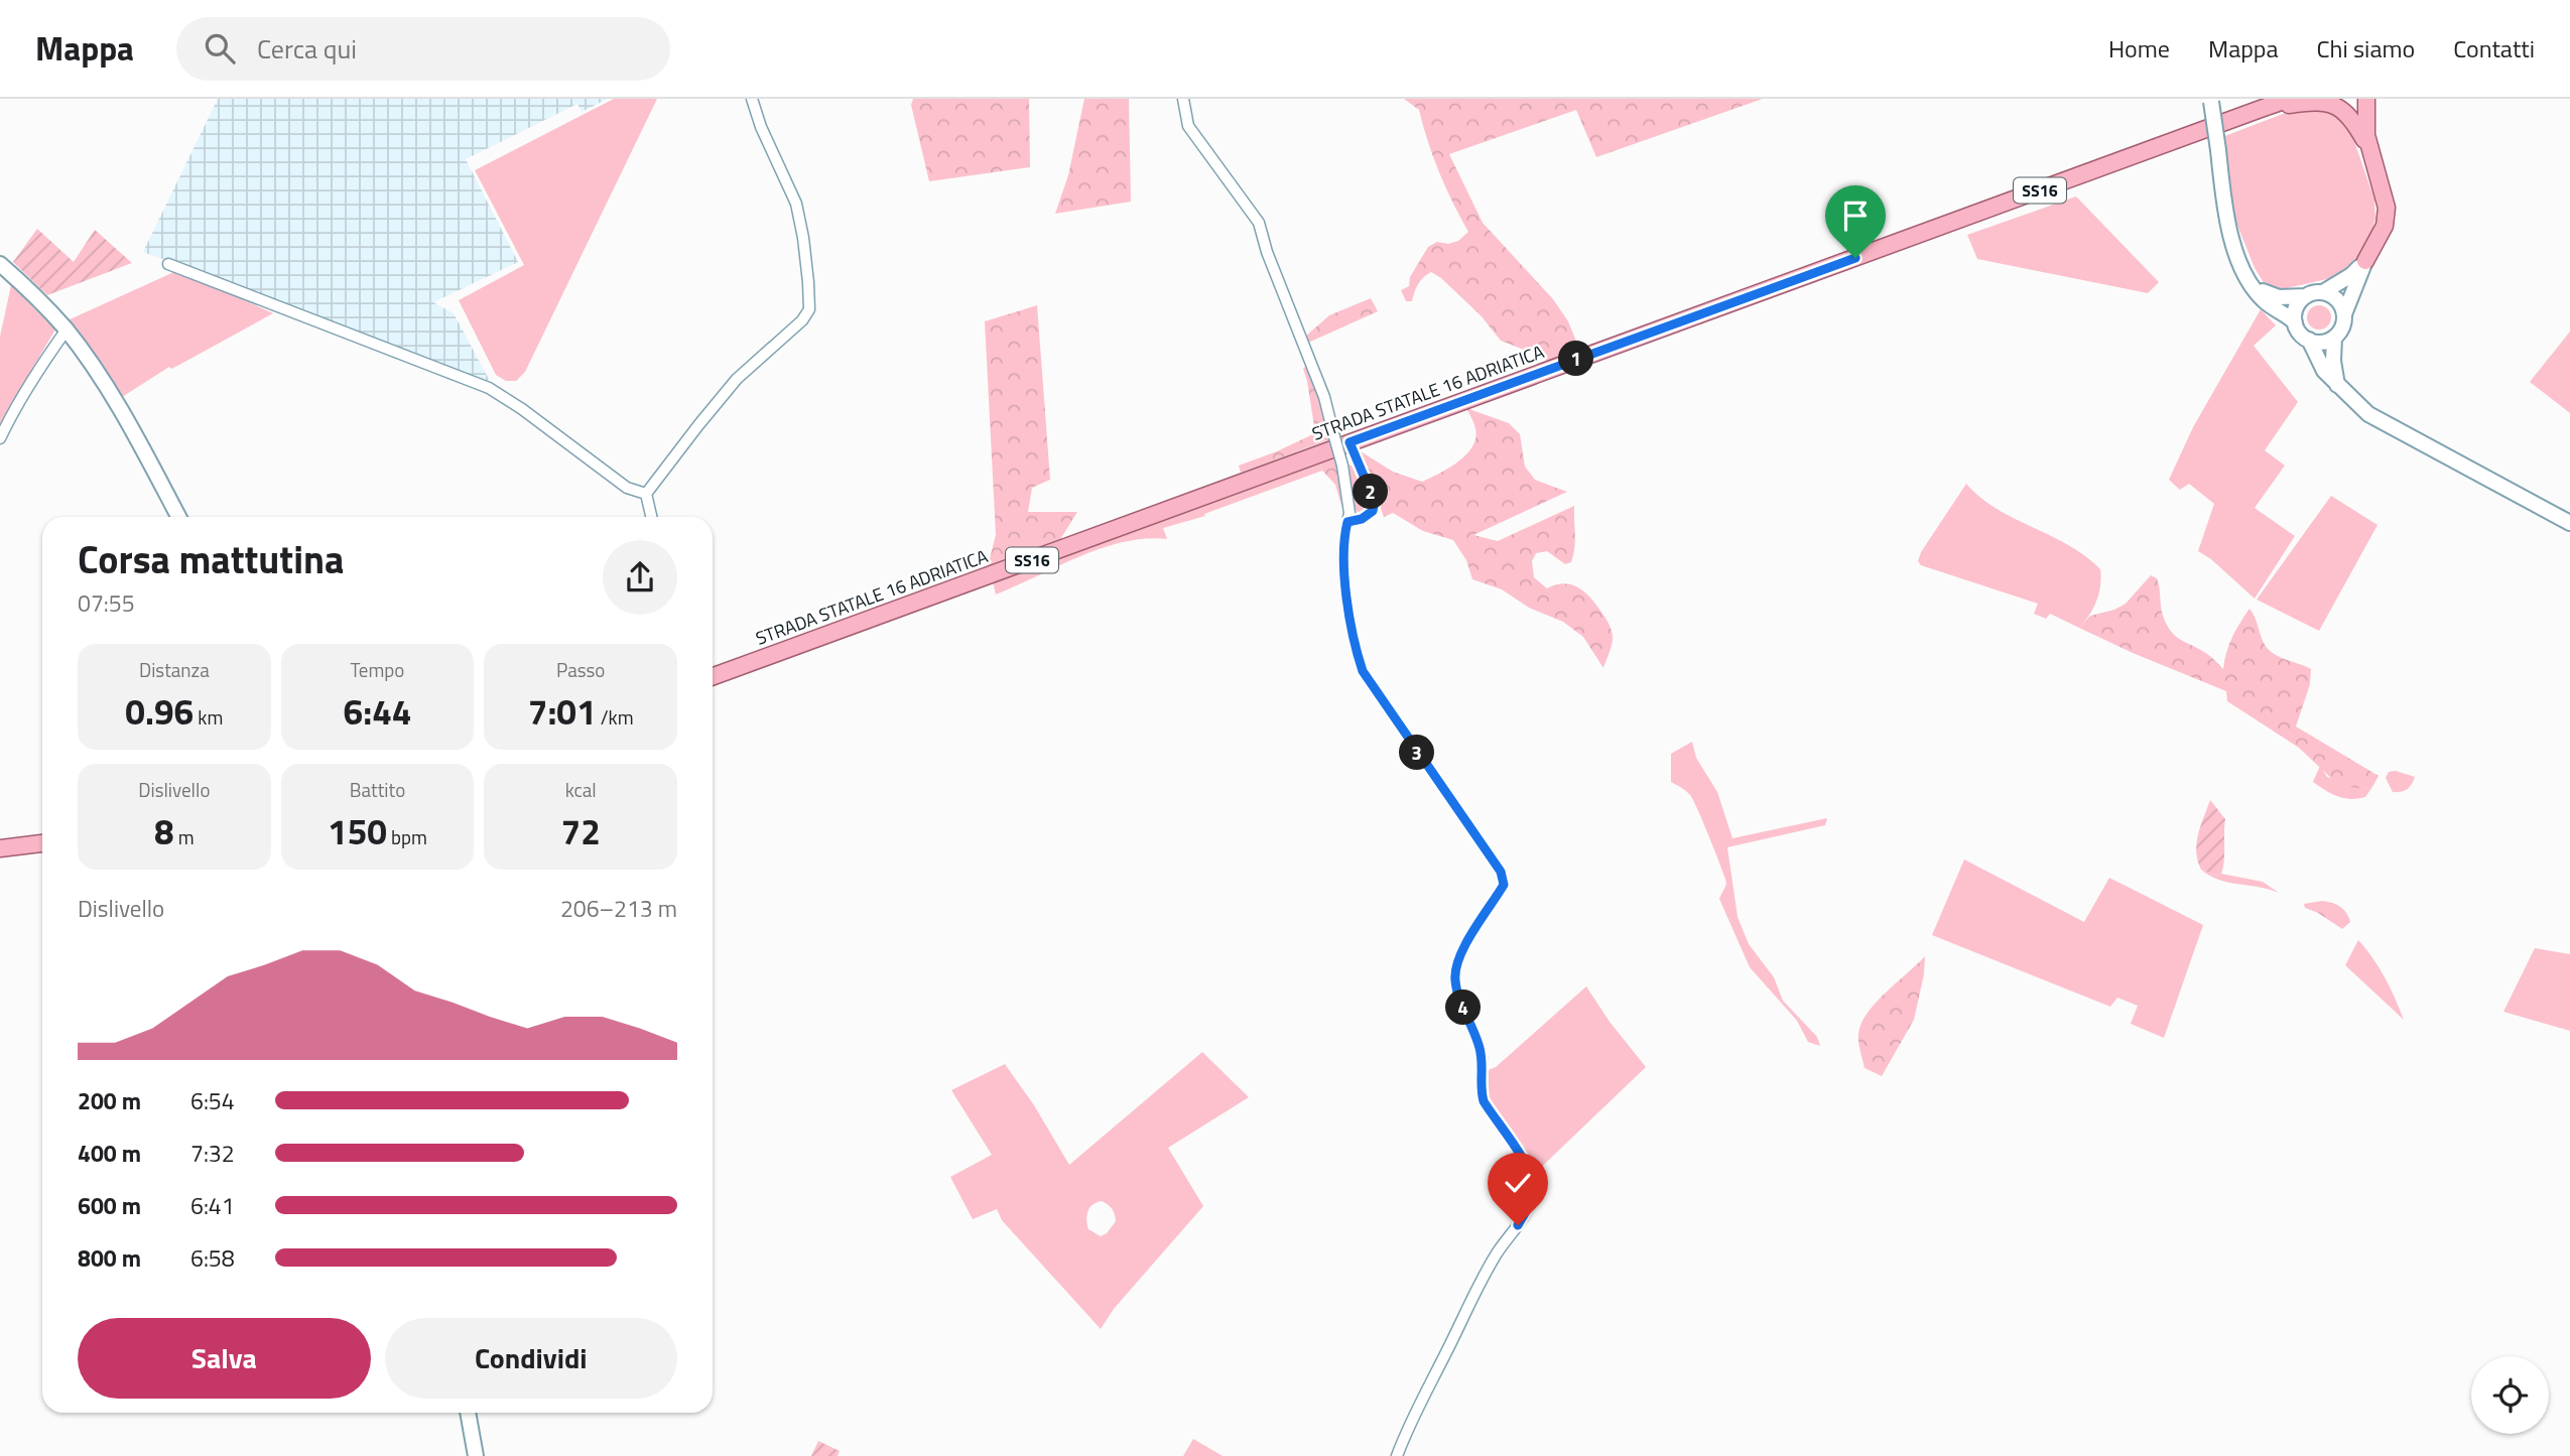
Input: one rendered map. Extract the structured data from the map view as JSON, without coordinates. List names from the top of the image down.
{
  "streets": {
    "main road": ["SS16", "STRADA STATALE 16 ADRIATICA"]
  },
  "page": {
    "header": "Mappa",
    "search": "Cerca qui",
    "nav": [
      "Home",
      "Mappa",
      "Chi siamo",
      "Contatti"
    ],
    "pins": [
      "1",
      "2",
      "3",
      "4"
    ],
    "heading": ["Corsa mattutina", "07:55"],
    "stats": [
      ["Distanza", "0.96 km"],
      ["Tempo", "6:44"],
      ["Passo", "7:01 /km"],
      ["Dislivello", "8 m"],
      ["Battito", "150 bpm"],
      ["kcal", "72"]
    ],
    "chart": ["Dislivello", "206–213 m"],
    "list": [
      {
        "name": "200 m",
        "note": "6:54"
      },
      {
        "name": "400 m",
        "note": "7:32"
      },
      {
        "name": "600 m",
        "note": "6:41"
      },
      {
        "name": "800 m",
        "note": "6:58"
      }
    ],
    "buttons": ["Salva", "Condividi"]
  }
}
